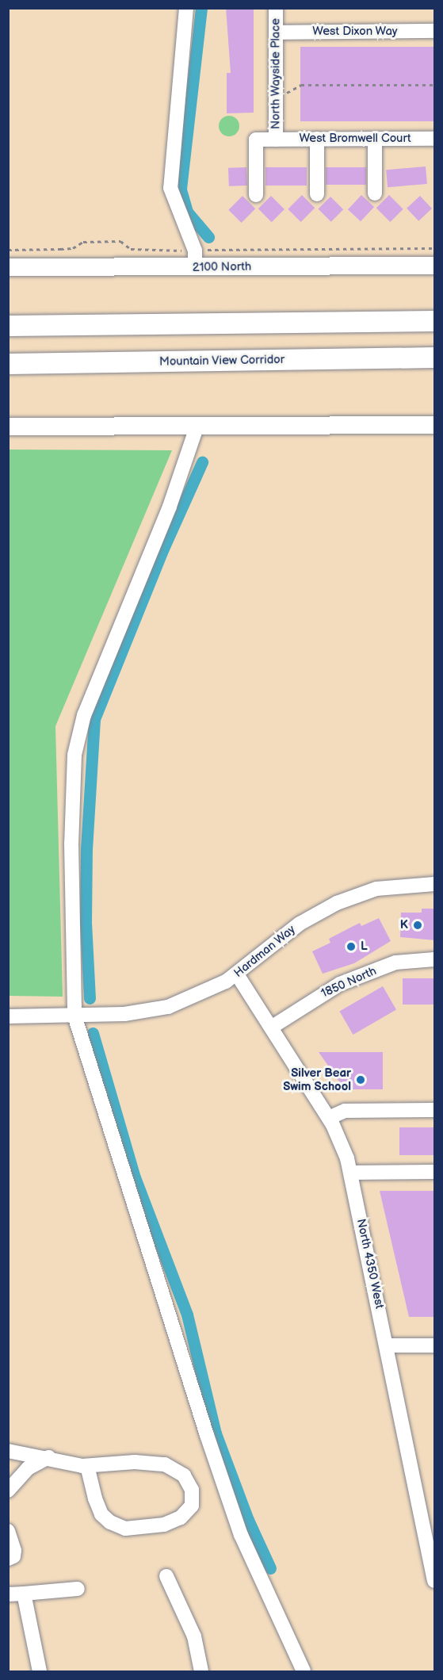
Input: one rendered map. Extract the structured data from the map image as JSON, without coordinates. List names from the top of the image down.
{
  "streets": {
    "highway": ["Mountain View Corridor"],
    "main road": ["2100 North"],
    "street": [
      "West Dixon Way",
      "North Wayside Place",
      "West Bromwell Court",
      "Hardman Way",
      "1850 North",
      "North 4350 West"
    ]
  },
  "crossings": [
    ["West Dixon Way", "North Wayside Place"],
    ["North Wayside Place", "West Bromwell Court"],
    ["Hardman Way", "North 4350 West"],
    ["1850 North", "North 4350 West"]
  ],
  "places": ["K", "L", "Silver Bear Swim School"]
}
